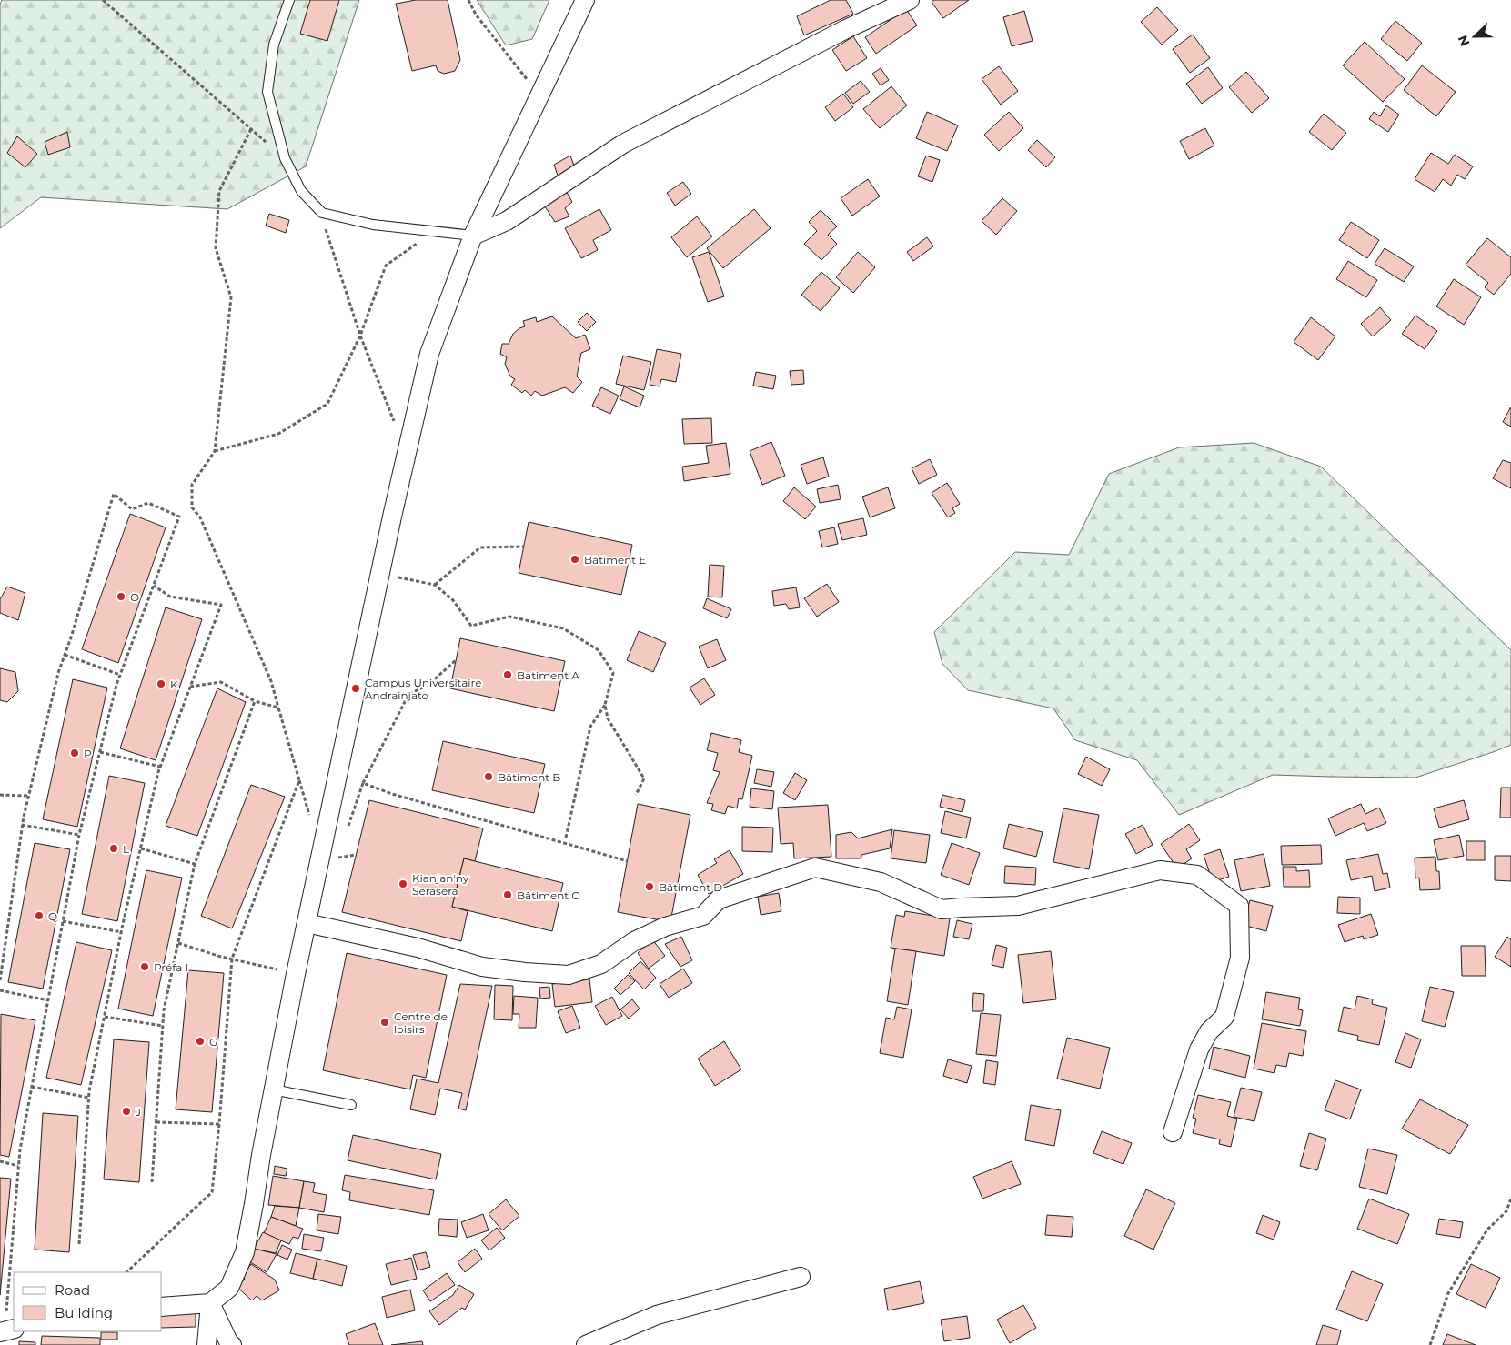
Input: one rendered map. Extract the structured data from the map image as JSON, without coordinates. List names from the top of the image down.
{
  "places": [
    "Bâtiment E",
    "O",
    "Batiment A",
    "K",
    "Campus Universitaire Andrainjato",
    "P",
    "Bâtiment B",
    "L",
    "Kianjan'ny Serasera",
    "Bâtiment D",
    "Bâtiment C",
    "Q",
    "Préfa I",
    "Centre de loisirs",
    "G",
    "J"
  ],
  "legend": ["Road", "Building"],
  "north": "left"
}
